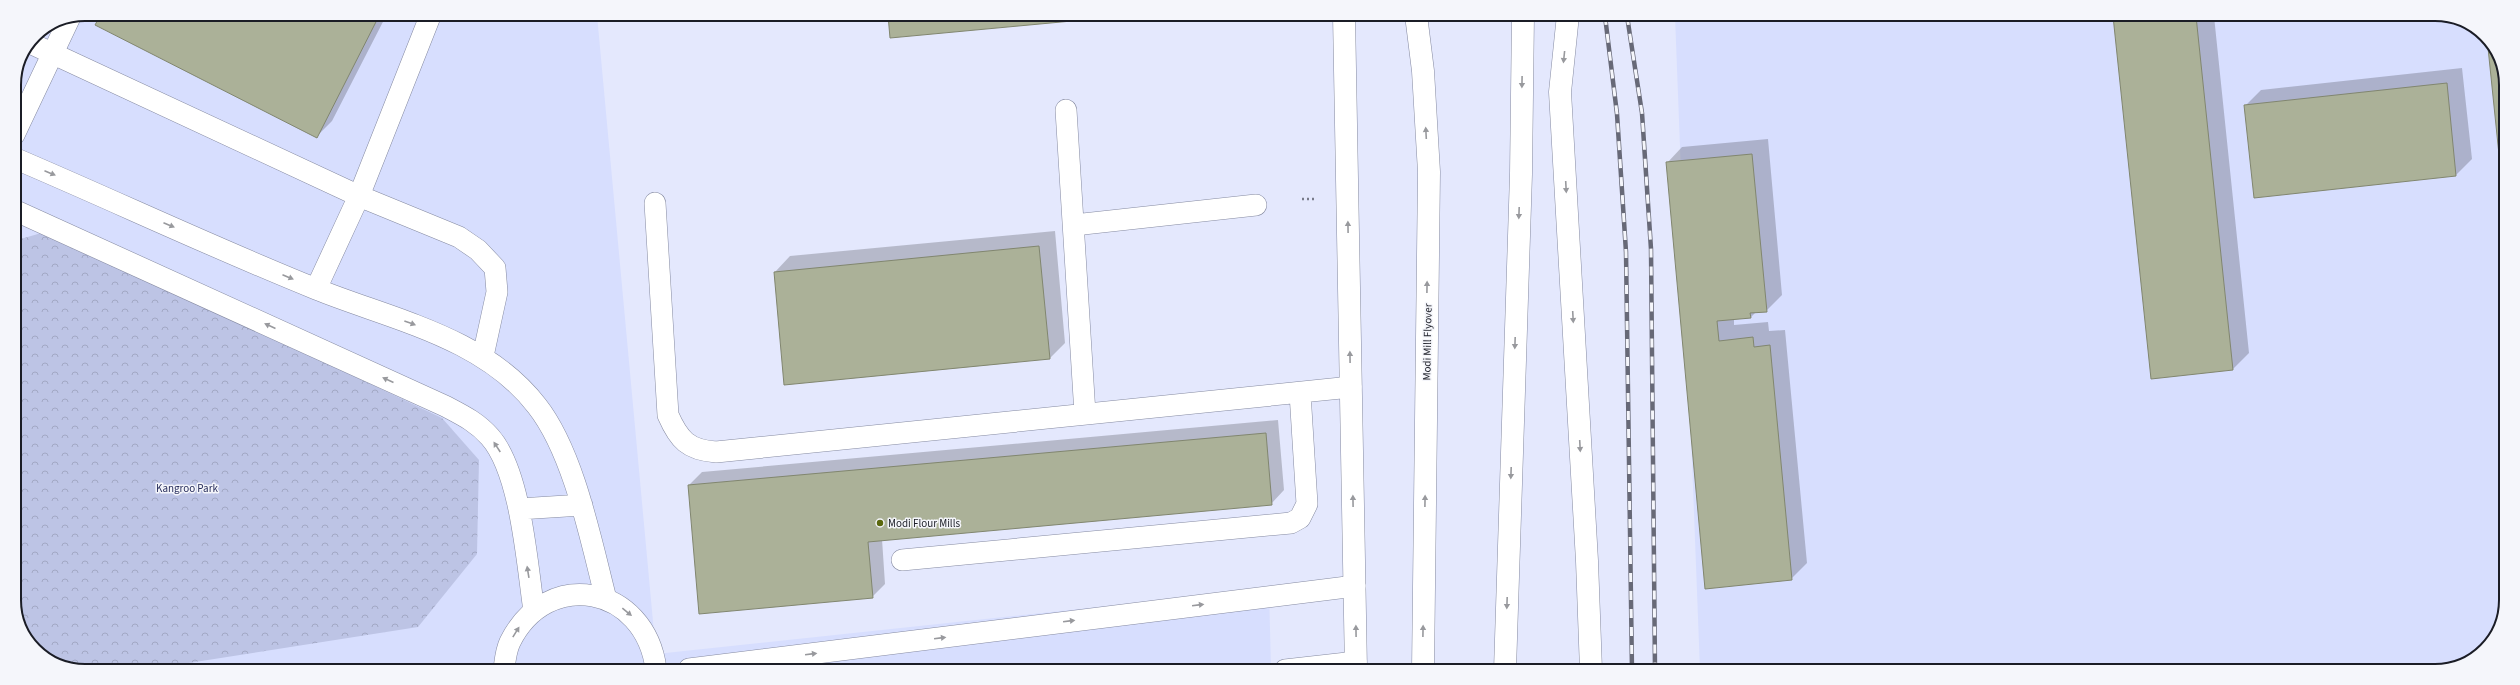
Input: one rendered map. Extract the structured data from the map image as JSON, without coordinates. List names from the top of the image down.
{
  "streets": {
    "main road": ["Modi Mill Flyover"]
  },
  "parks": ["Kangroo Park"],
  "places": ["Modi Flour Mills"]
}
